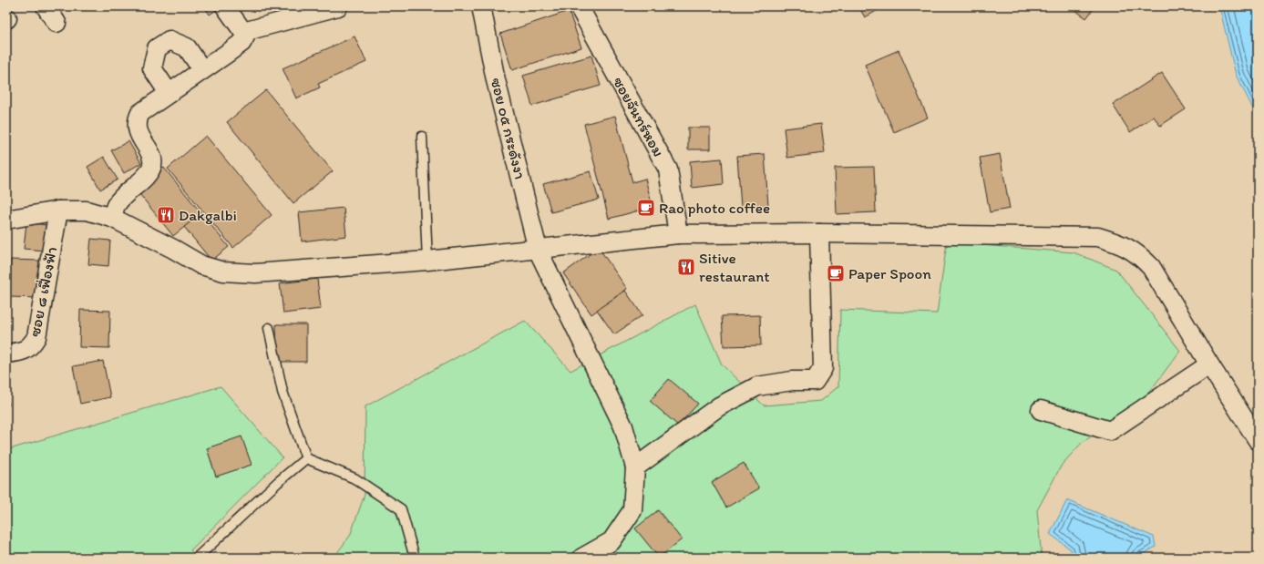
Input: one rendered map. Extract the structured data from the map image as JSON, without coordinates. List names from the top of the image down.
{
  "streets": {
    "street": ["ซอยจันทร์หอม", "ซอย ๐๕ กระดังงา", "ซอย ๘ เฟื่องฟ้า"]
  },
  "places": {
    "cafe": ["Rao photo coffee", "Paper Spoon"],
    "restaurant": ["Dakgalbi", "Sitive restaurant"]
  }
}
